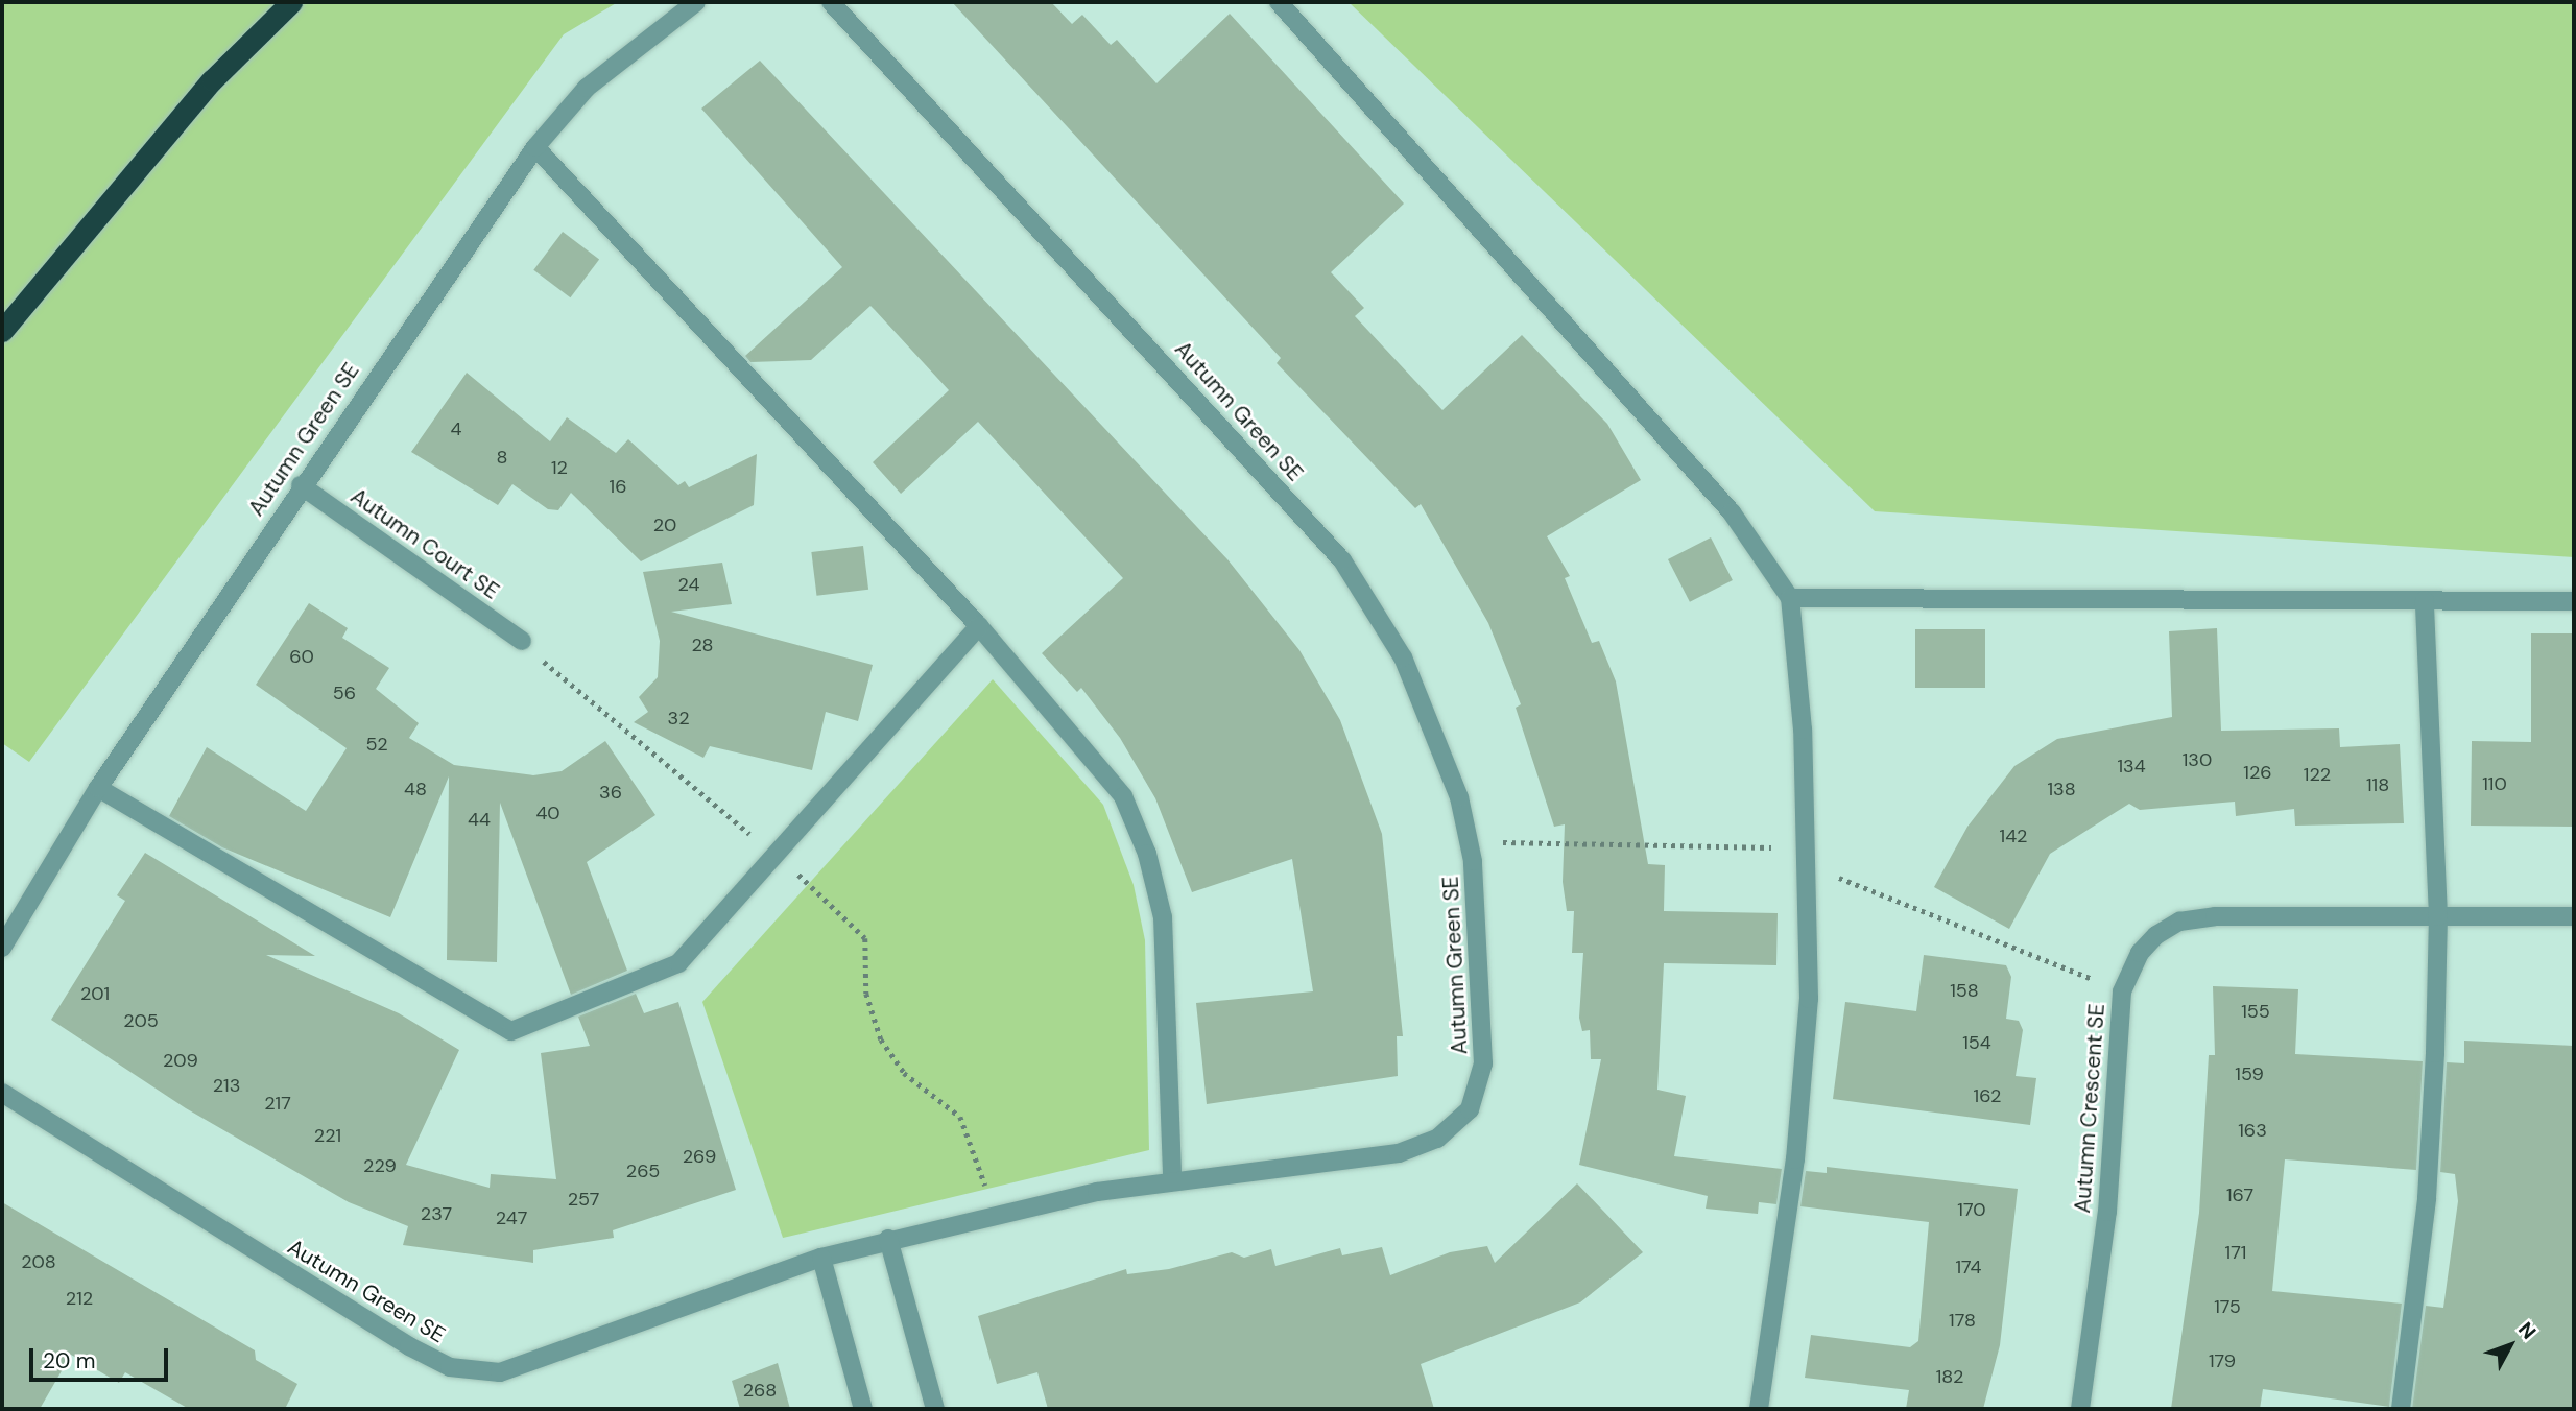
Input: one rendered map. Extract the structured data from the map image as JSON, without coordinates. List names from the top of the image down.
{
  "streets": {
    "street": ["Autumn Green SE", "Autumn Court SE", "Autumn Crescent SE"]
  },
  "crossings": [
    ["Autumn Green SE", "Autumn Court SE"]
  ],
  "house_numbers": [
    "4",
    "8",
    "12",
    "16",
    "20",
    "24",
    "28",
    "60",
    "56",
    "32",
    "52",
    "130",
    "134",
    "126",
    "122",
    "110",
    "118",
    "48",
    "138",
    "36",
    "40",
    "44",
    "142",
    "158",
    "201",
    "155",
    "205",
    "154",
    "209",
    "159",
    "213",
    "162",
    "217",
    "163",
    "221",
    "269",
    "229",
    "265",
    "167",
    "257",
    "170",
    "237",
    "247",
    "171",
    "208",
    "174",
    "212",
    "175",
    "178",
    "179",
    "182",
    "268"
  ],
  "scale_bar": "20 m",
  "north": "top right"
}
